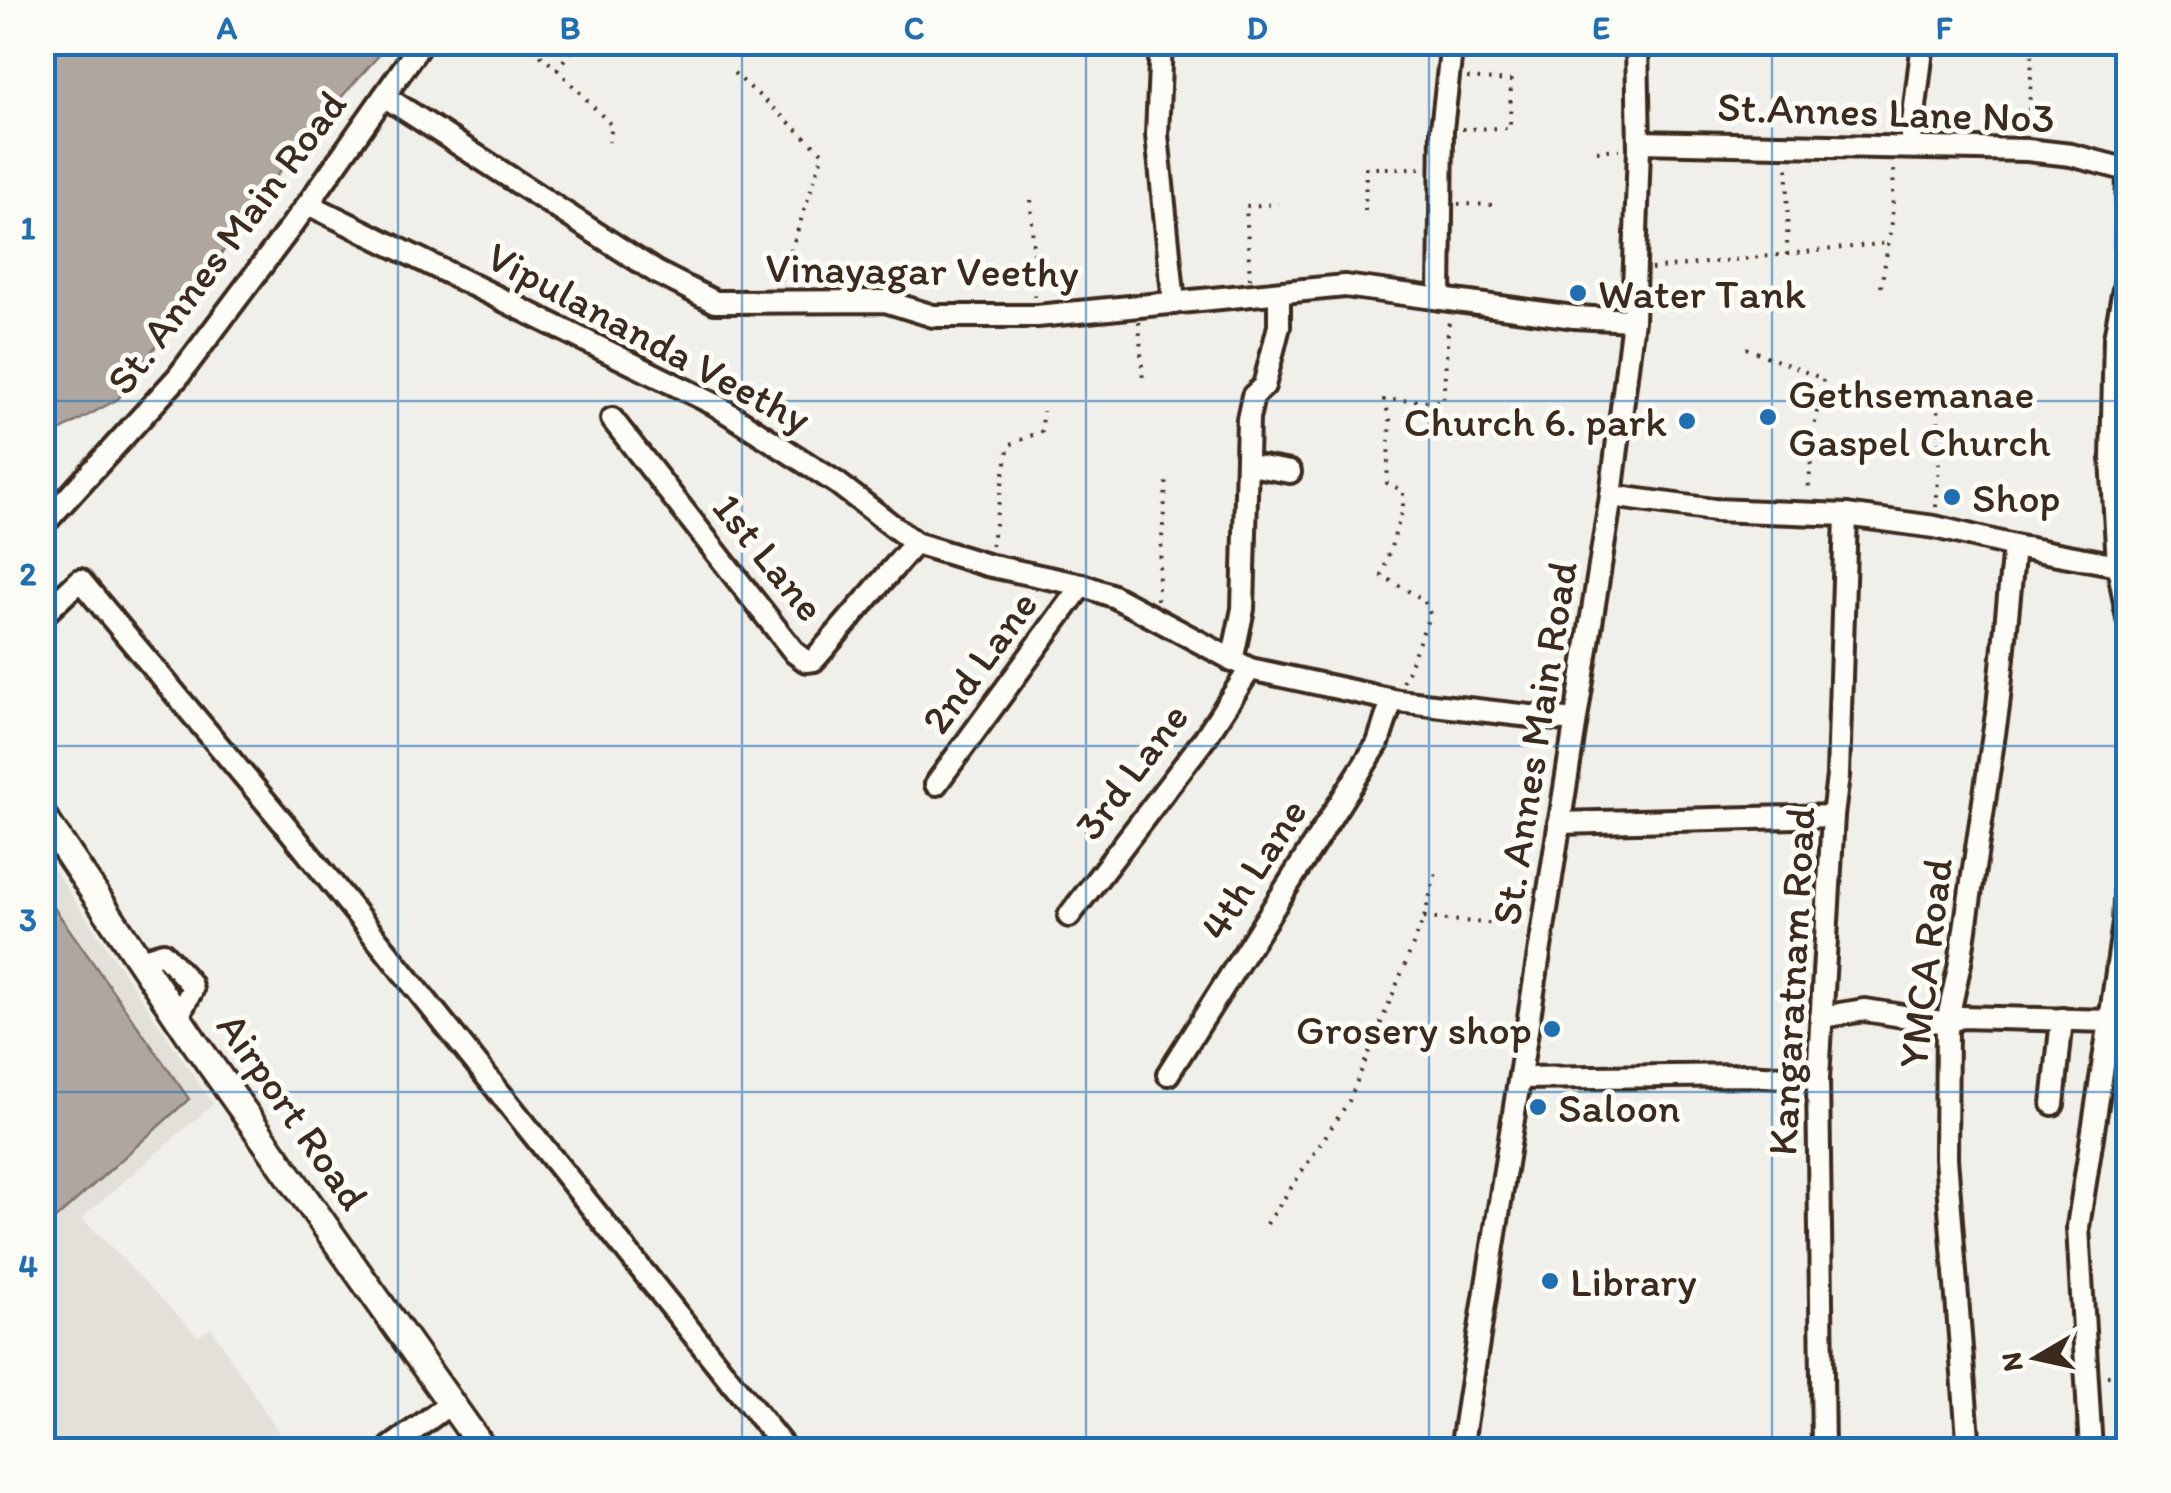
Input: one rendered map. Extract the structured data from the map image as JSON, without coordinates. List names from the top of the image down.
{
  "streets": {
    "main road": ["Airport Road"],
    "street": [
      "St.Annes Lane No3",
      "St. Annes Main Road",
      "Vinayagar Veethy",
      "Vipulananda Veethy",
      "1st Lane",
      "2nd Lane",
      "3rd Lane",
      "4th Lane",
      "YMCA Road",
      "Kangaratnam Road"
    ]
  },
  "crossings": [
    ["St.Annes Lane No3", "St. Annes Main Road"],
    ["St. Annes Main Road", "Vinayagar Veethy"],
    ["St. Annes Main Road", "Vipulananda Veethy"],
    ["Vipulananda Veethy", "1st Lane"],
    ["Vipulananda Veethy", "2nd Lane"],
    ["Vipulananda Veethy", "3rd Lane"],
    ["Vipulananda Veethy", "4th Lane"]
  ],
  "places": [
    "Water Tank",
    "Gethsemanae Gaspel Church",
    "Church 6. park",
    "Shop",
    "Grosery shop",
    "Saloon",
    "Library"
  ],
  "north": "left",
  "grid": {
    "columns": [
      "A",
      "B",
      "C",
      "D",
      "E",
      "F"
    ],
    "rows": [
      "1",
      "2",
      "3",
      "4"
    ]
  }
}
